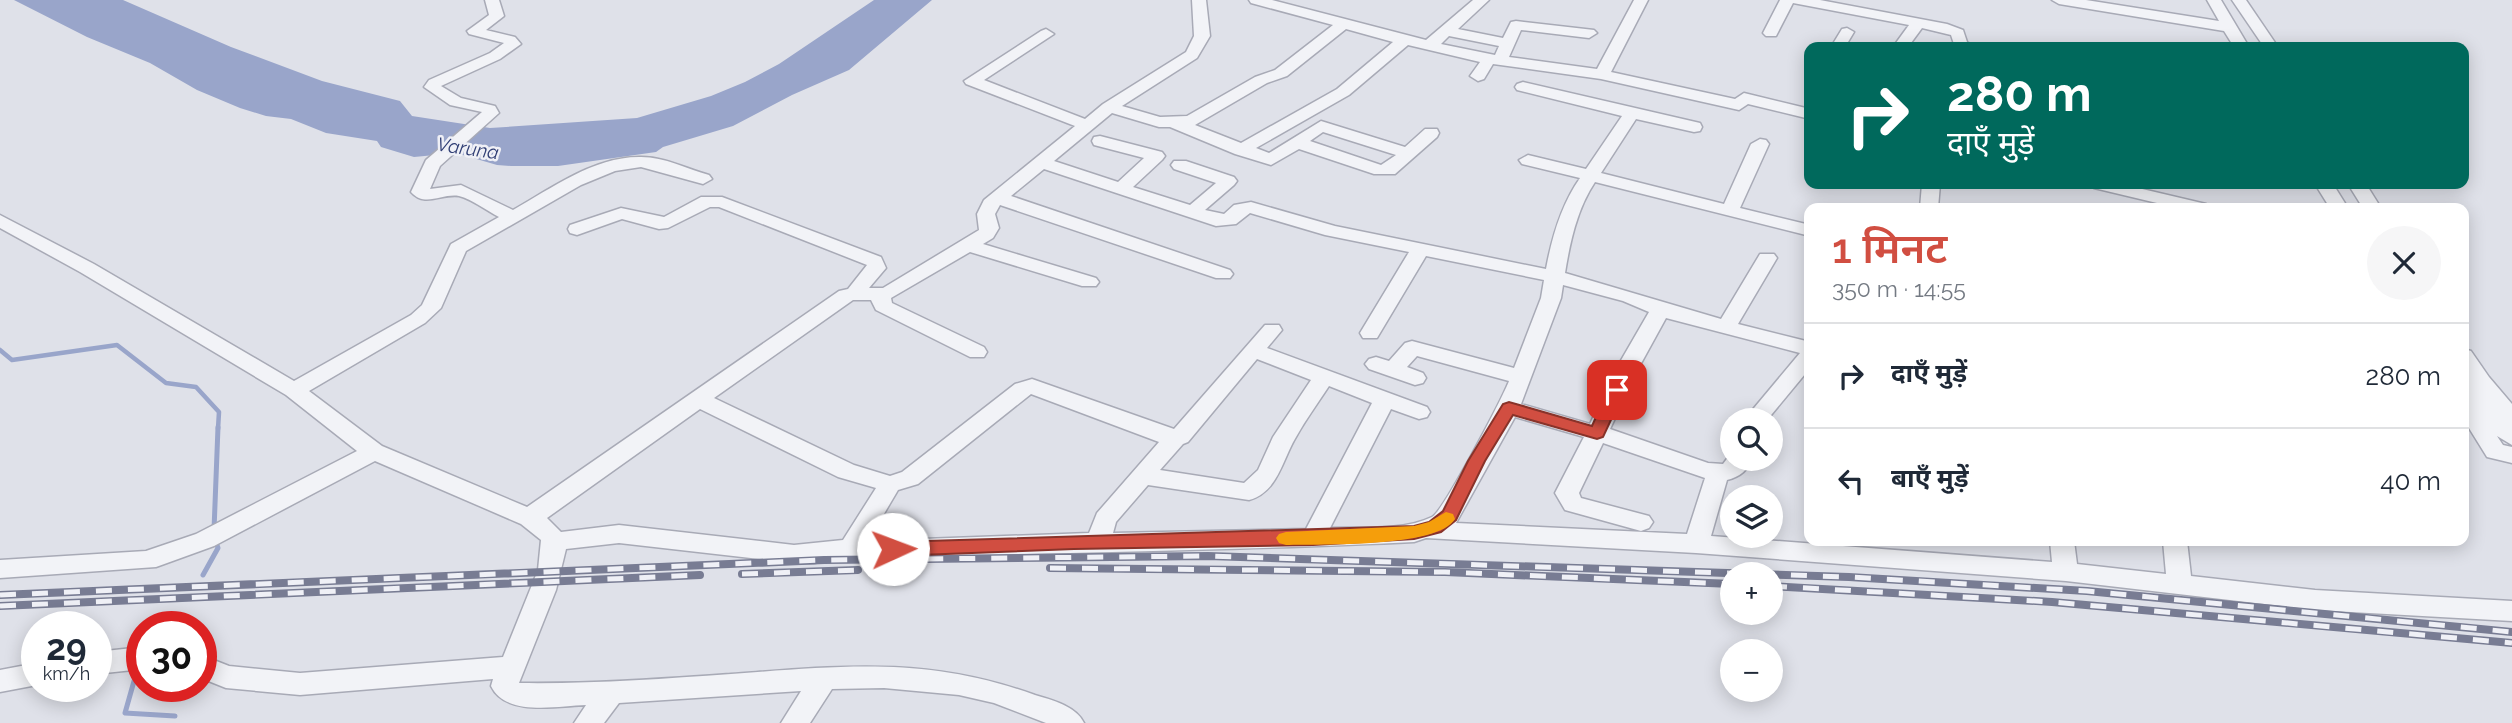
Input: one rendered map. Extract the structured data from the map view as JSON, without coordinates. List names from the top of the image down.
{
  "water": ["Varuna"],
  "page": {
    "turn": ["280 m", "दाएँ मुड़ें"],
    "heading": ["1 मिनट", "350 m · 14:55"],
    "list": [
      {
        "name": "दाएँ मुड़ें",
        "value": "280 m"
      },
      {
        "name": "बाएँ मुड़ें",
        "value": "40 m"
      }
    ],
    "map_buttons": ["+", "−"],
    "speed": "29 km/h",
    "limit": "30"
  }
}
